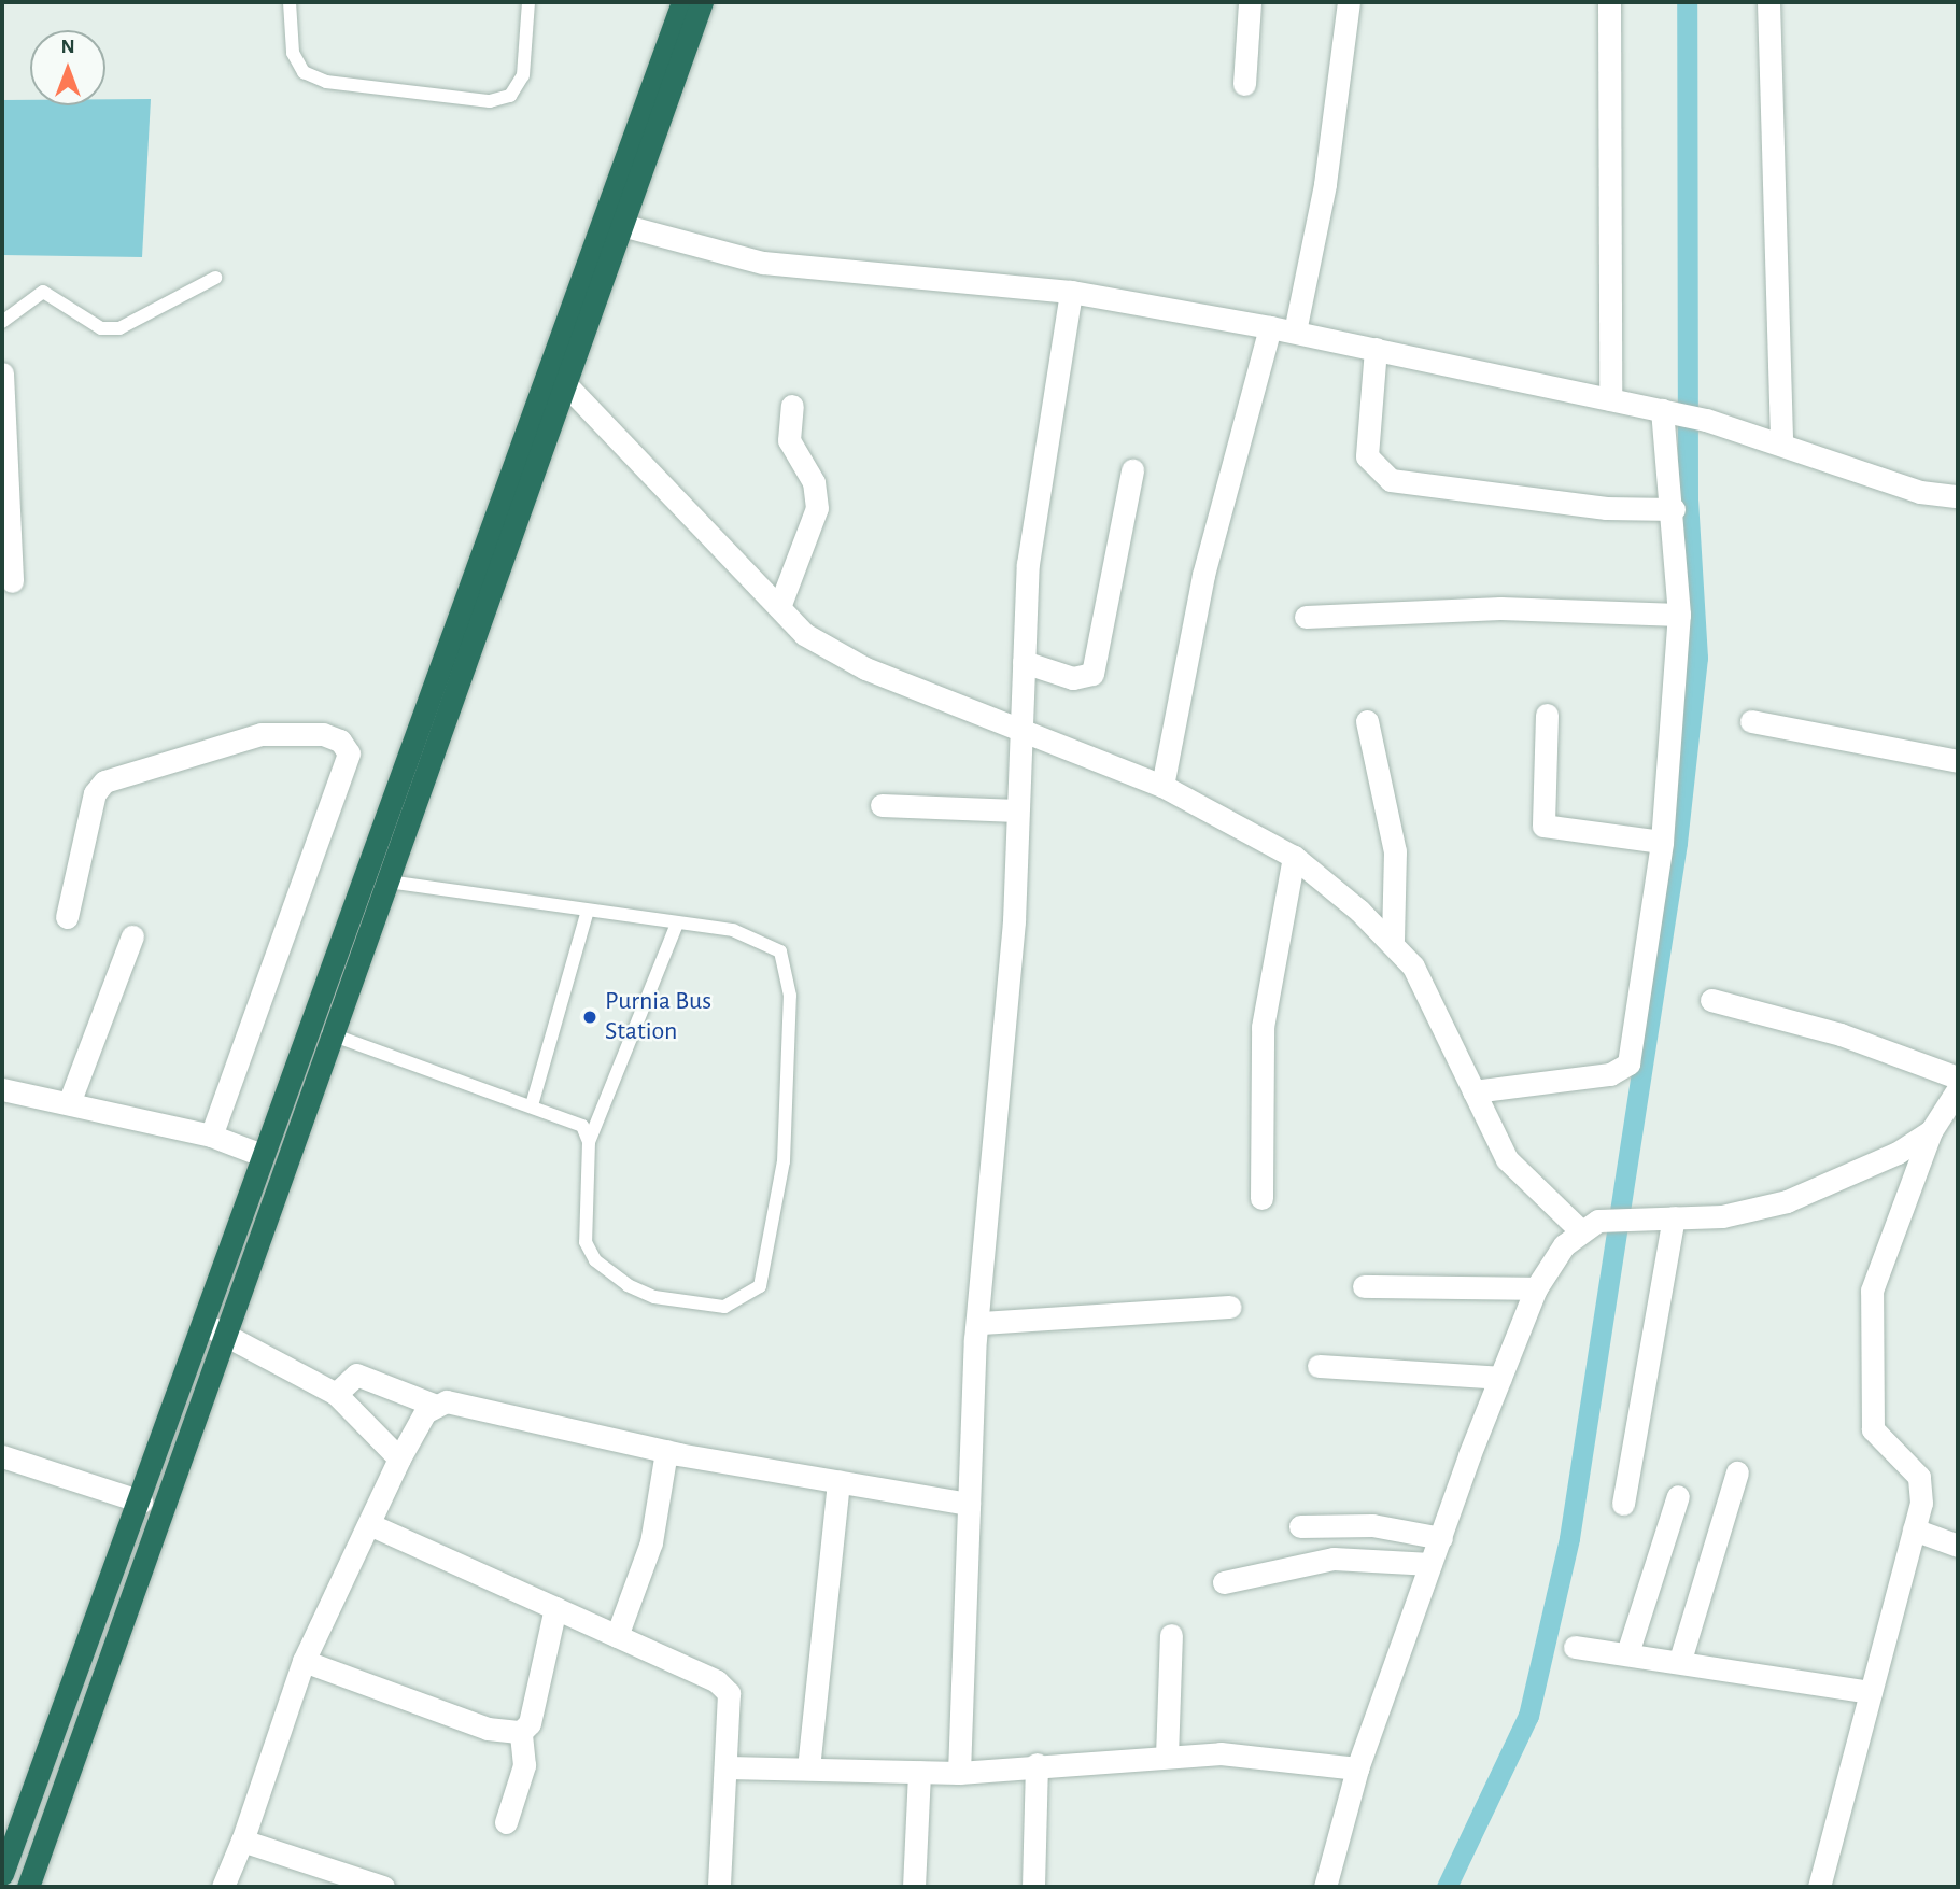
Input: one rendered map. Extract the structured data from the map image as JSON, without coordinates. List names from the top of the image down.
{
  "places": ["Purnia Bus Station"],
  "north": "top"
}
